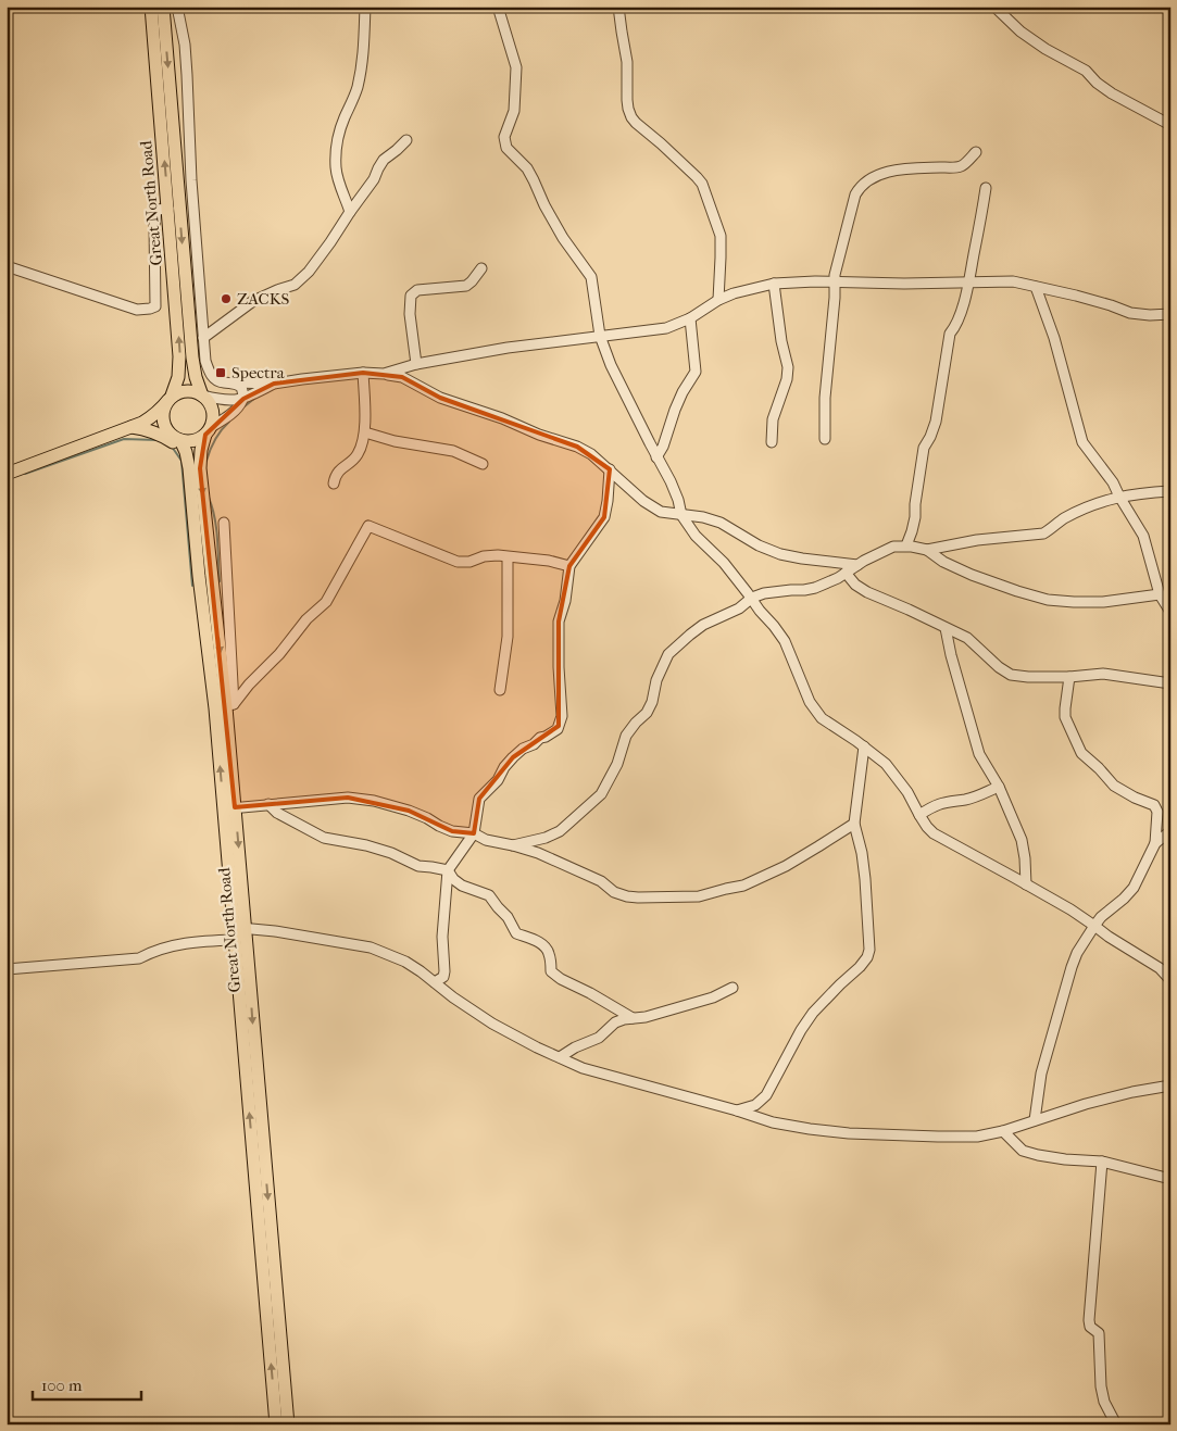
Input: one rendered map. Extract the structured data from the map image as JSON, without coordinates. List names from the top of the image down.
{
  "streets": {
    "main road": ["Great North Road"]
  },
  "places": {
    "other": ["ZACKS"],
    "transit": ["Spectra"]
  },
  "scale_bar": "100 m"
}
